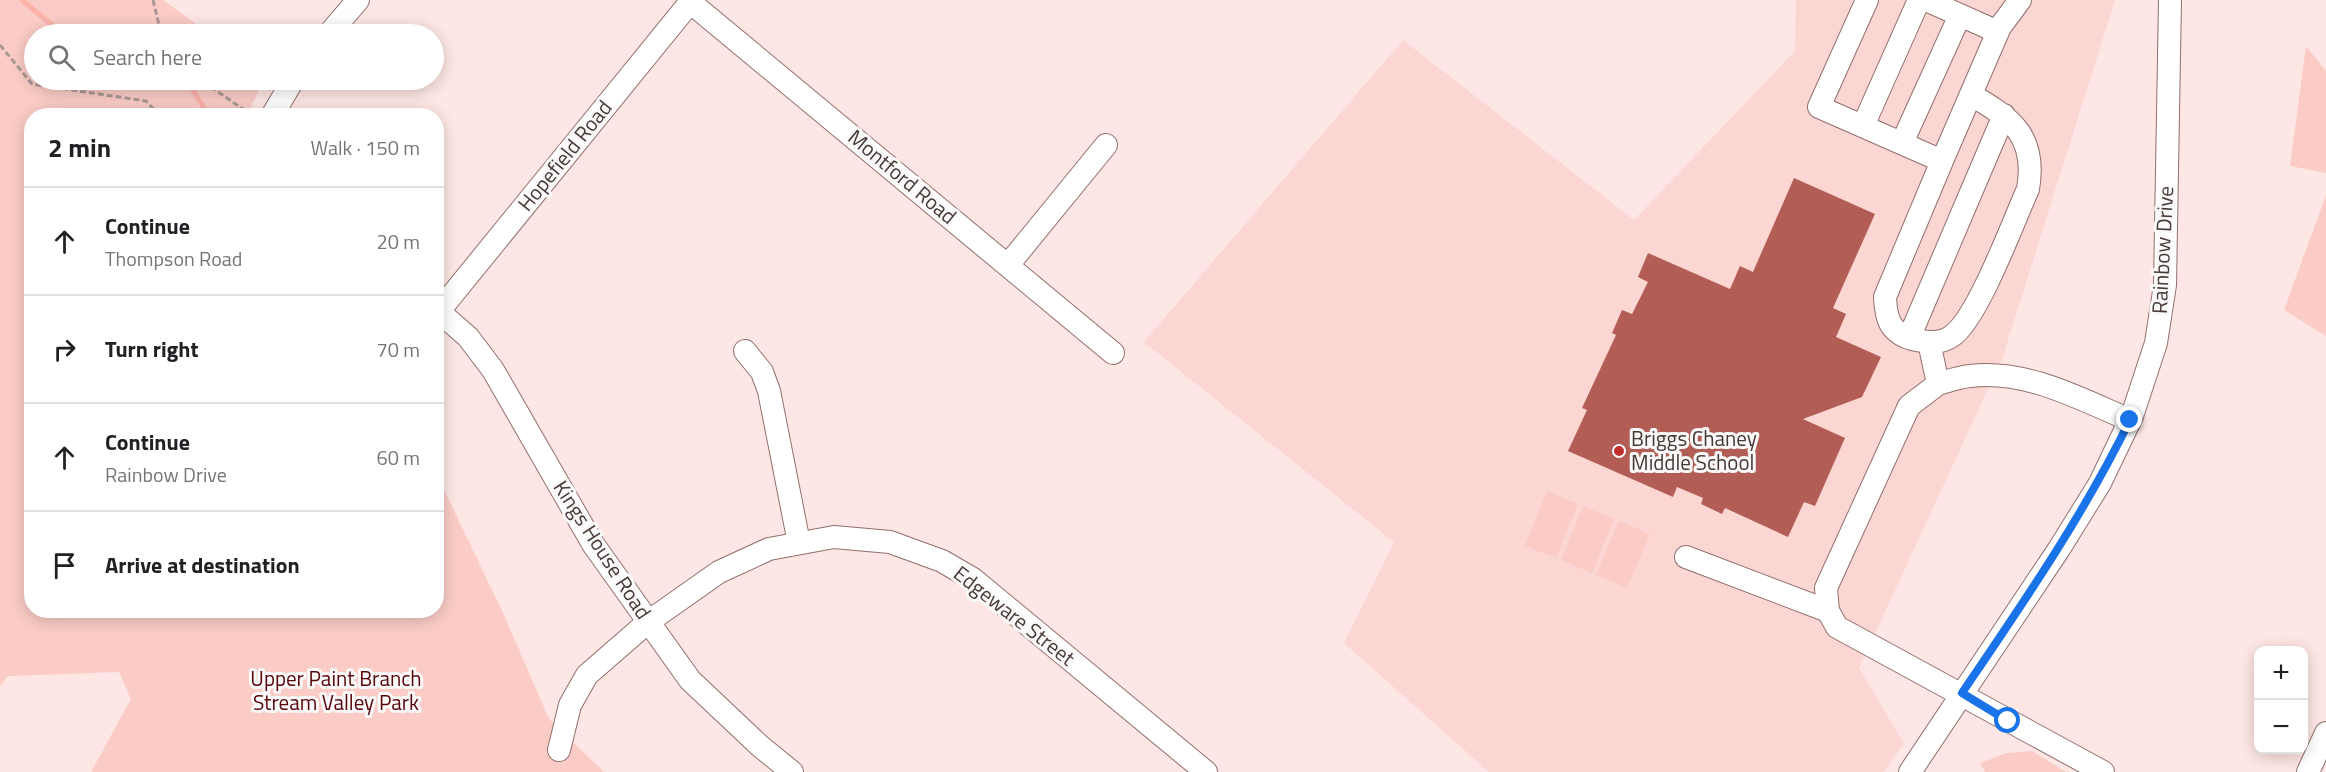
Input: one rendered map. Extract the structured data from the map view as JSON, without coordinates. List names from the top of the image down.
{
  "streets": {
    "street": [
      "Hopefield Road",
      "Montford Road",
      "Rainbow Drive",
      "Kings House Road",
      "Edgeware Street"
    ]
  },
  "crossings": [
    ["Hopefield Road", "Montford Road"],
    ["Kings House Road", "Edgeware Street"]
  ],
  "parks": ["Upper Paint Branch Stream Valley Park"],
  "places": ["Briggs Chaney Middle School"],
  "page": {
    "search": "Search here",
    "heading": ["2 min", "Walk · 150 m"],
    "list": [
      ["Continue", "Thompson Road", "20 m"],
      ["Turn right", "70 m"],
      ["Continue", "Rainbow Drive", "60 m"],
      "Arrive at destination"
    ],
    "map_buttons": ["+", "−"]
  }
}
